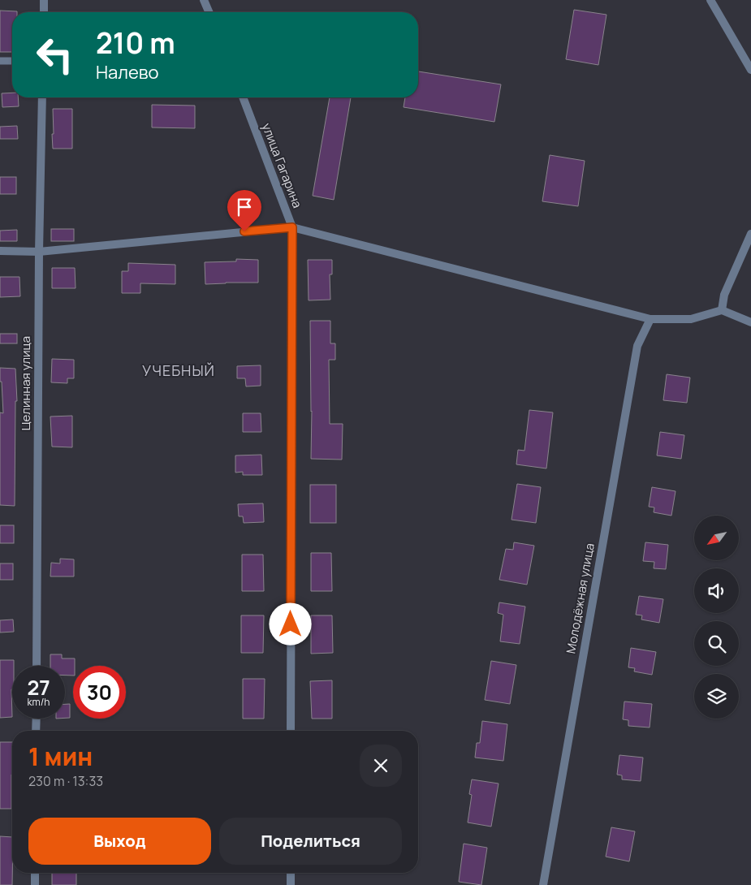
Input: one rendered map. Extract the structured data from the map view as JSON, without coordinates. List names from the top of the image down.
{
  "streets": {
    "street": ["улица Гагарина", "Целинная улица", "Молодёжная улица"]
  },
  "districts": ["УЧЕБНЫЙ"],
  "north": "bottom left",
  "page": {
    "turn": ["210 m", "Налево"],
    "speed": "27 km/h",
    "limit": "30",
    "heading": ["1 мин", "230 m · 13:33"],
    "buttons": ["Выход", "Поделиться"]
  }
}
